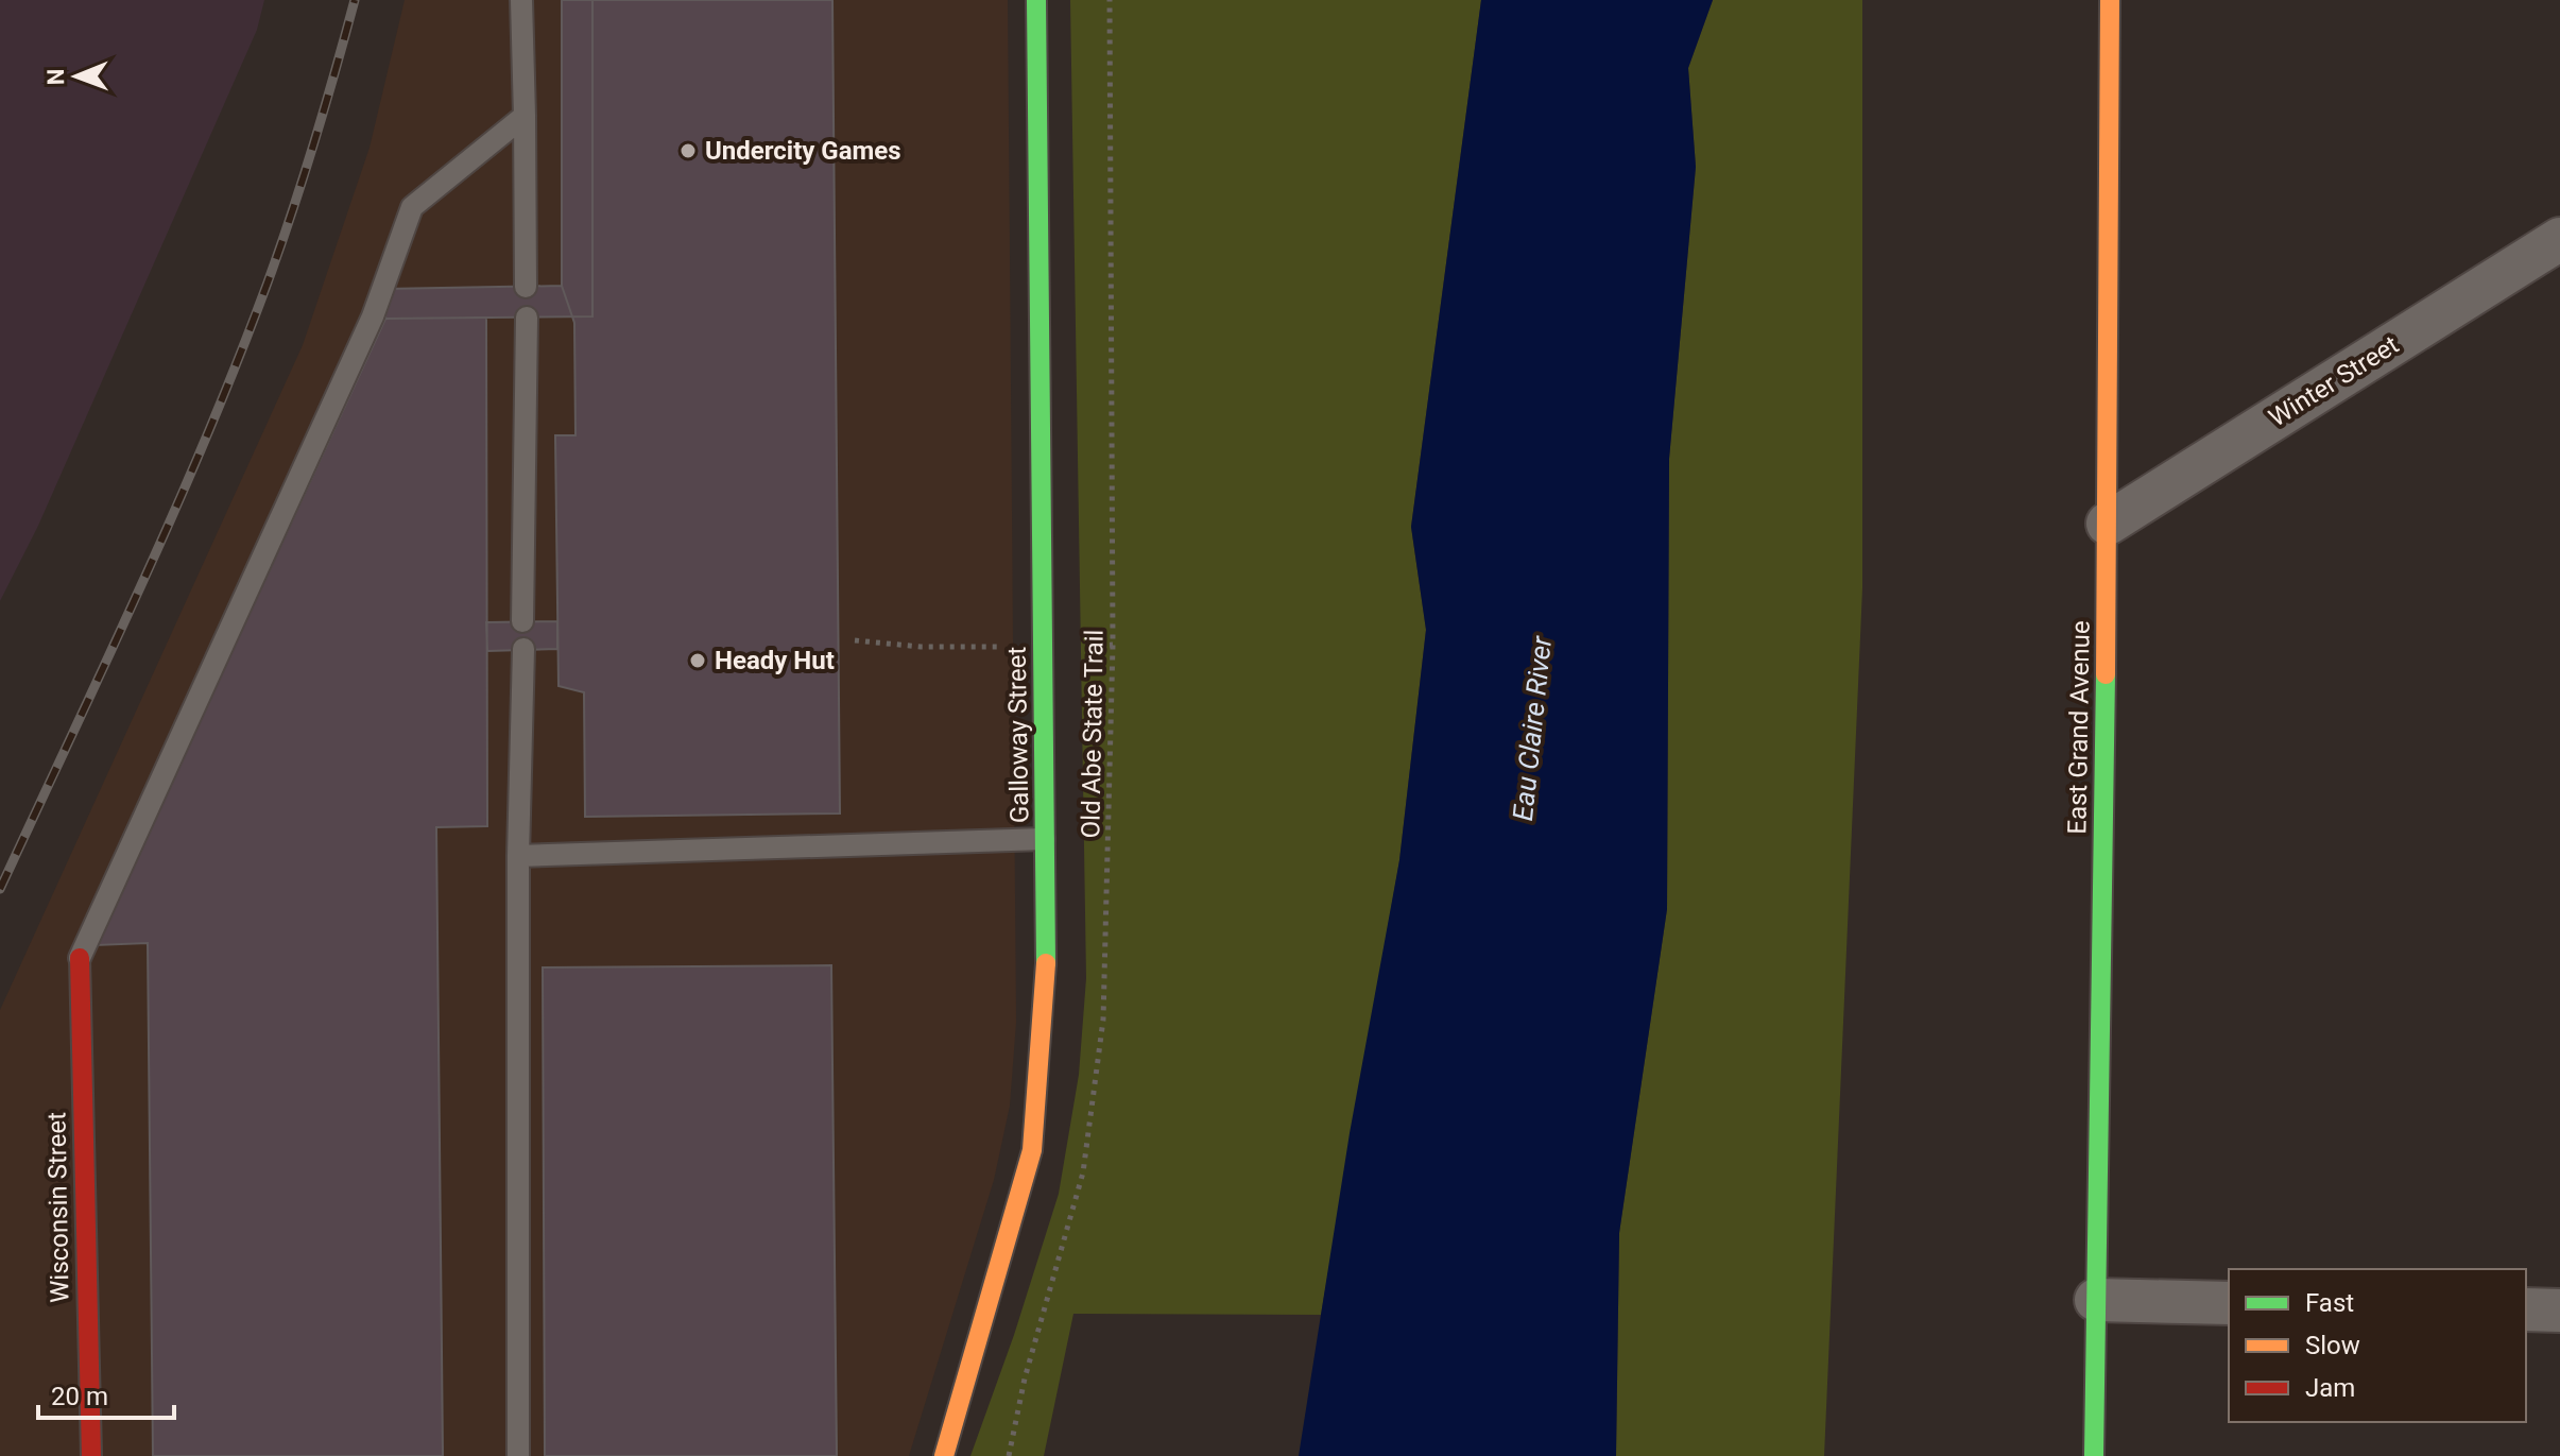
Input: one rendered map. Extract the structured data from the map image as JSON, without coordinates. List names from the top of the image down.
{
  "streets": {
    "street": [
      "Winter Street",
      "East Grand Avenue",
      "Galloway Street",
      "Wisconsin Street"
    ],
    "path": ["Old Abe State Trail"]
  },
  "crossings": [
    ["Winter Street", "East Grand Avenue"]
  ],
  "water": ["Eau Claire River"],
  "places": ["Undercity Games", "Heady Hut"],
  "legend": ["Fast", "Slow", "Jam"],
  "scale_bar": "20 m",
  "north": "left"
}
